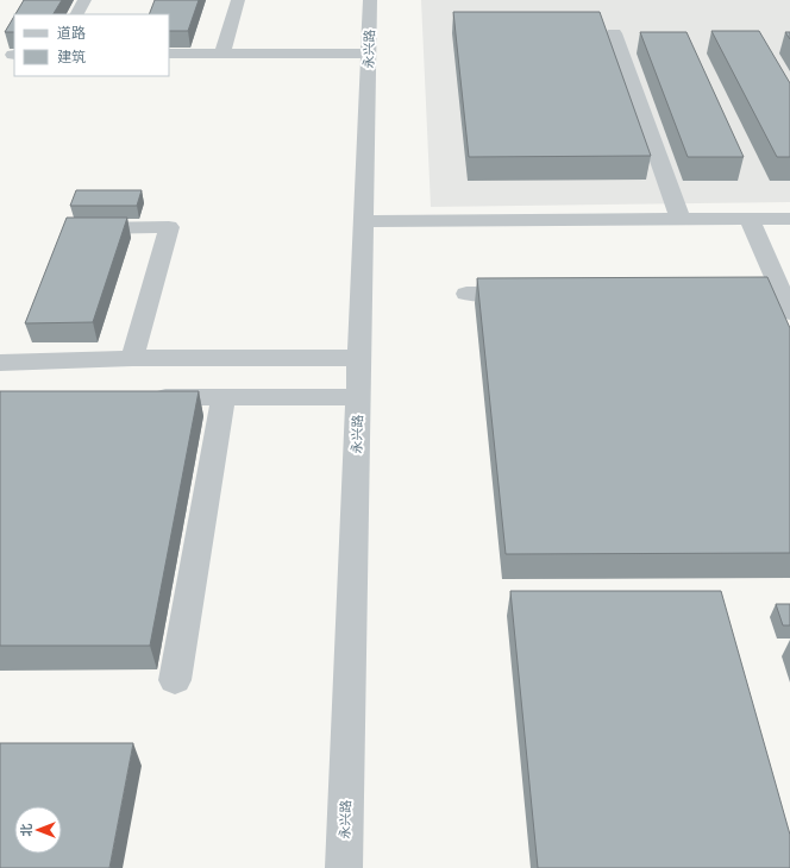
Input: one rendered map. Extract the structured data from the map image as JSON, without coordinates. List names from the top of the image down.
{
  "streets": {
    "street": ["永兴路"]
  },
  "legend": ["道路", "建筑"],
  "north": "left"
}
